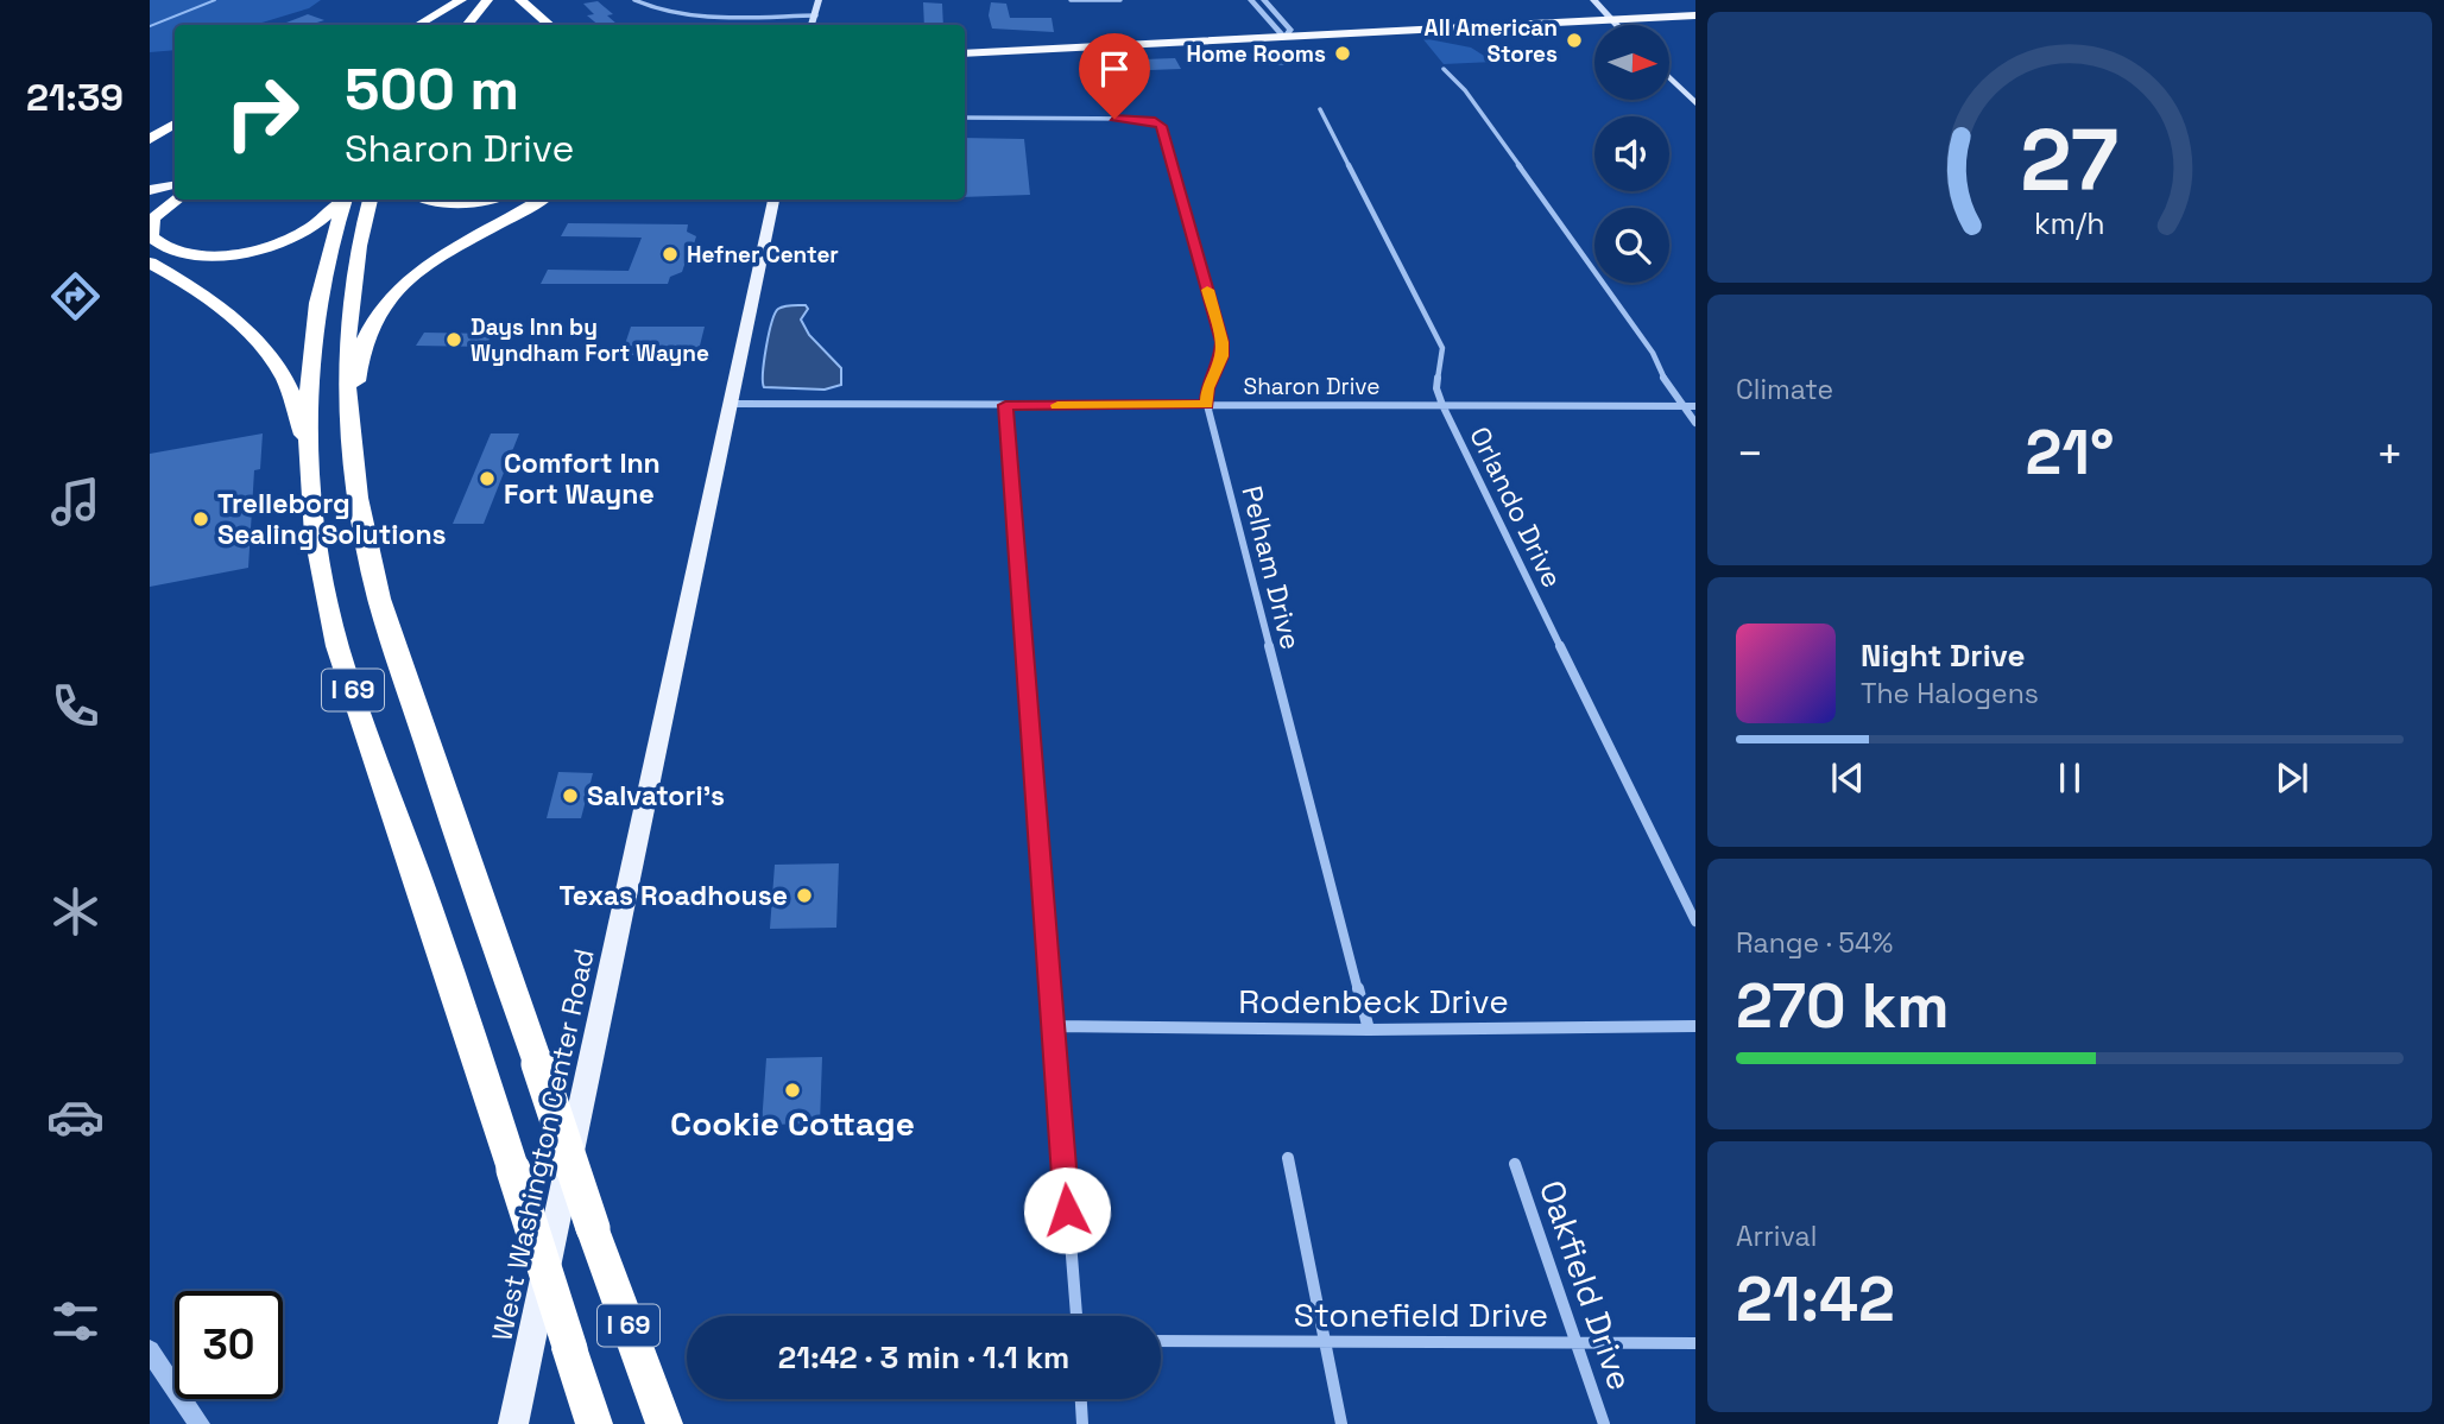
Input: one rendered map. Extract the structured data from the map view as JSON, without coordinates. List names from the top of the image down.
{
  "streets": {
    "highway": ["I 69"],
    "main road": ["West Washington Center Road"],
    "street": [
      "Sharon Drive",
      "Orlando Drive",
      "Pelham Drive",
      "Rodenbeck Drive",
      "Oakfield Drive",
      "Stonefield Drive"
    ]
  },
  "crossings": [
    ["Sharon Drive", "Orlando Drive"],
    ["Sharon Drive", "Pelham Drive"],
    ["Sharon Drive", "West Washington Center Road"],
    ["Pelham Drive", "Rodenbeck Drive"],
    ["Oakfield Drive", "Stonefield Drive"]
  ],
  "places": [
    "All American Stores",
    "Home Rooms",
    "Hefner Center",
    "Days Inn by Wyndham Fort Wayne",
    "Comfort Inn Fort Wayne",
    "Trelleborg Sealing Solutions",
    "Salvatori's",
    "Texas Roadhouse",
    "Cookie Cottage"
  ],
  "north": "right",
  "page": {
    "tabs": "21:39",
    "turn": ["500 m", "Sharon Drive"],
    "tile": [
      "Climate",
      ["Range · 54%", "270 km"],
      ["Arrival", "21:42"]
    ],
    "heat": ["−", "21°", "+"],
    "song": ["Night Drive", "The Halogens"],
    "limit": "30",
    "trip": "21:42 · 3 min · 1.1 km",
    "gauge": ["27", "km/h"]
  }
}
